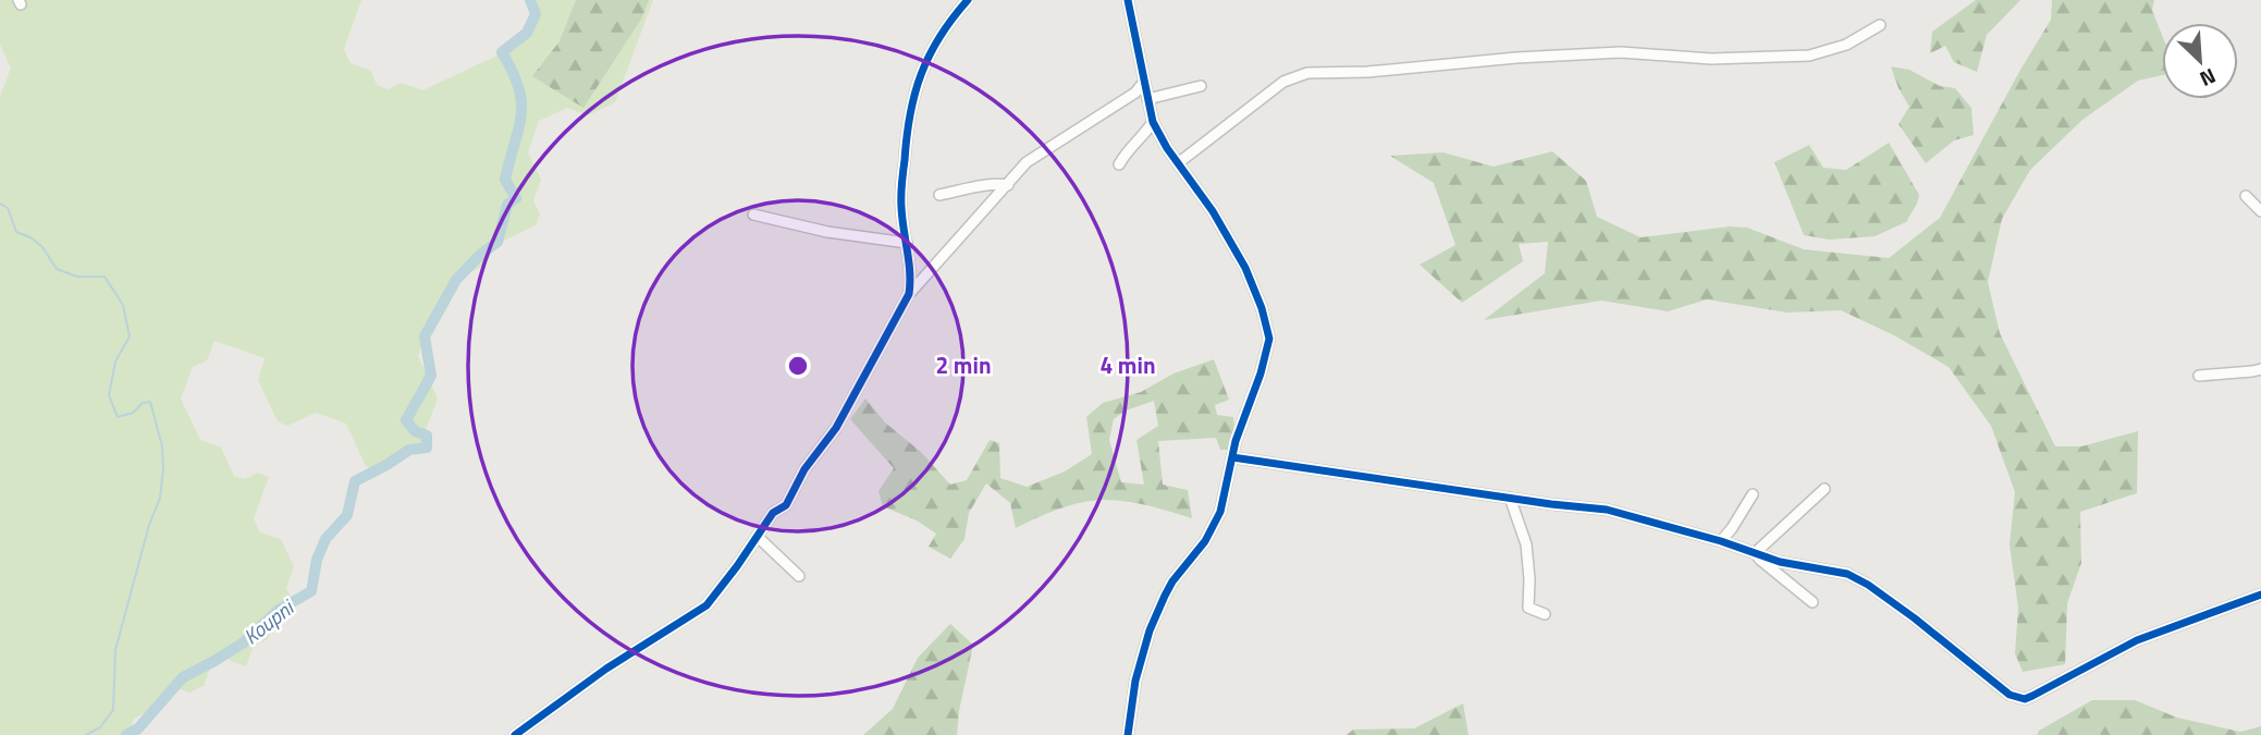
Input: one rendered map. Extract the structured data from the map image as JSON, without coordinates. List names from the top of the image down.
{
  "water": ["Koupni"],
  "north": "bottom right",
  "rings": ["2 min", "4 min"]
}
